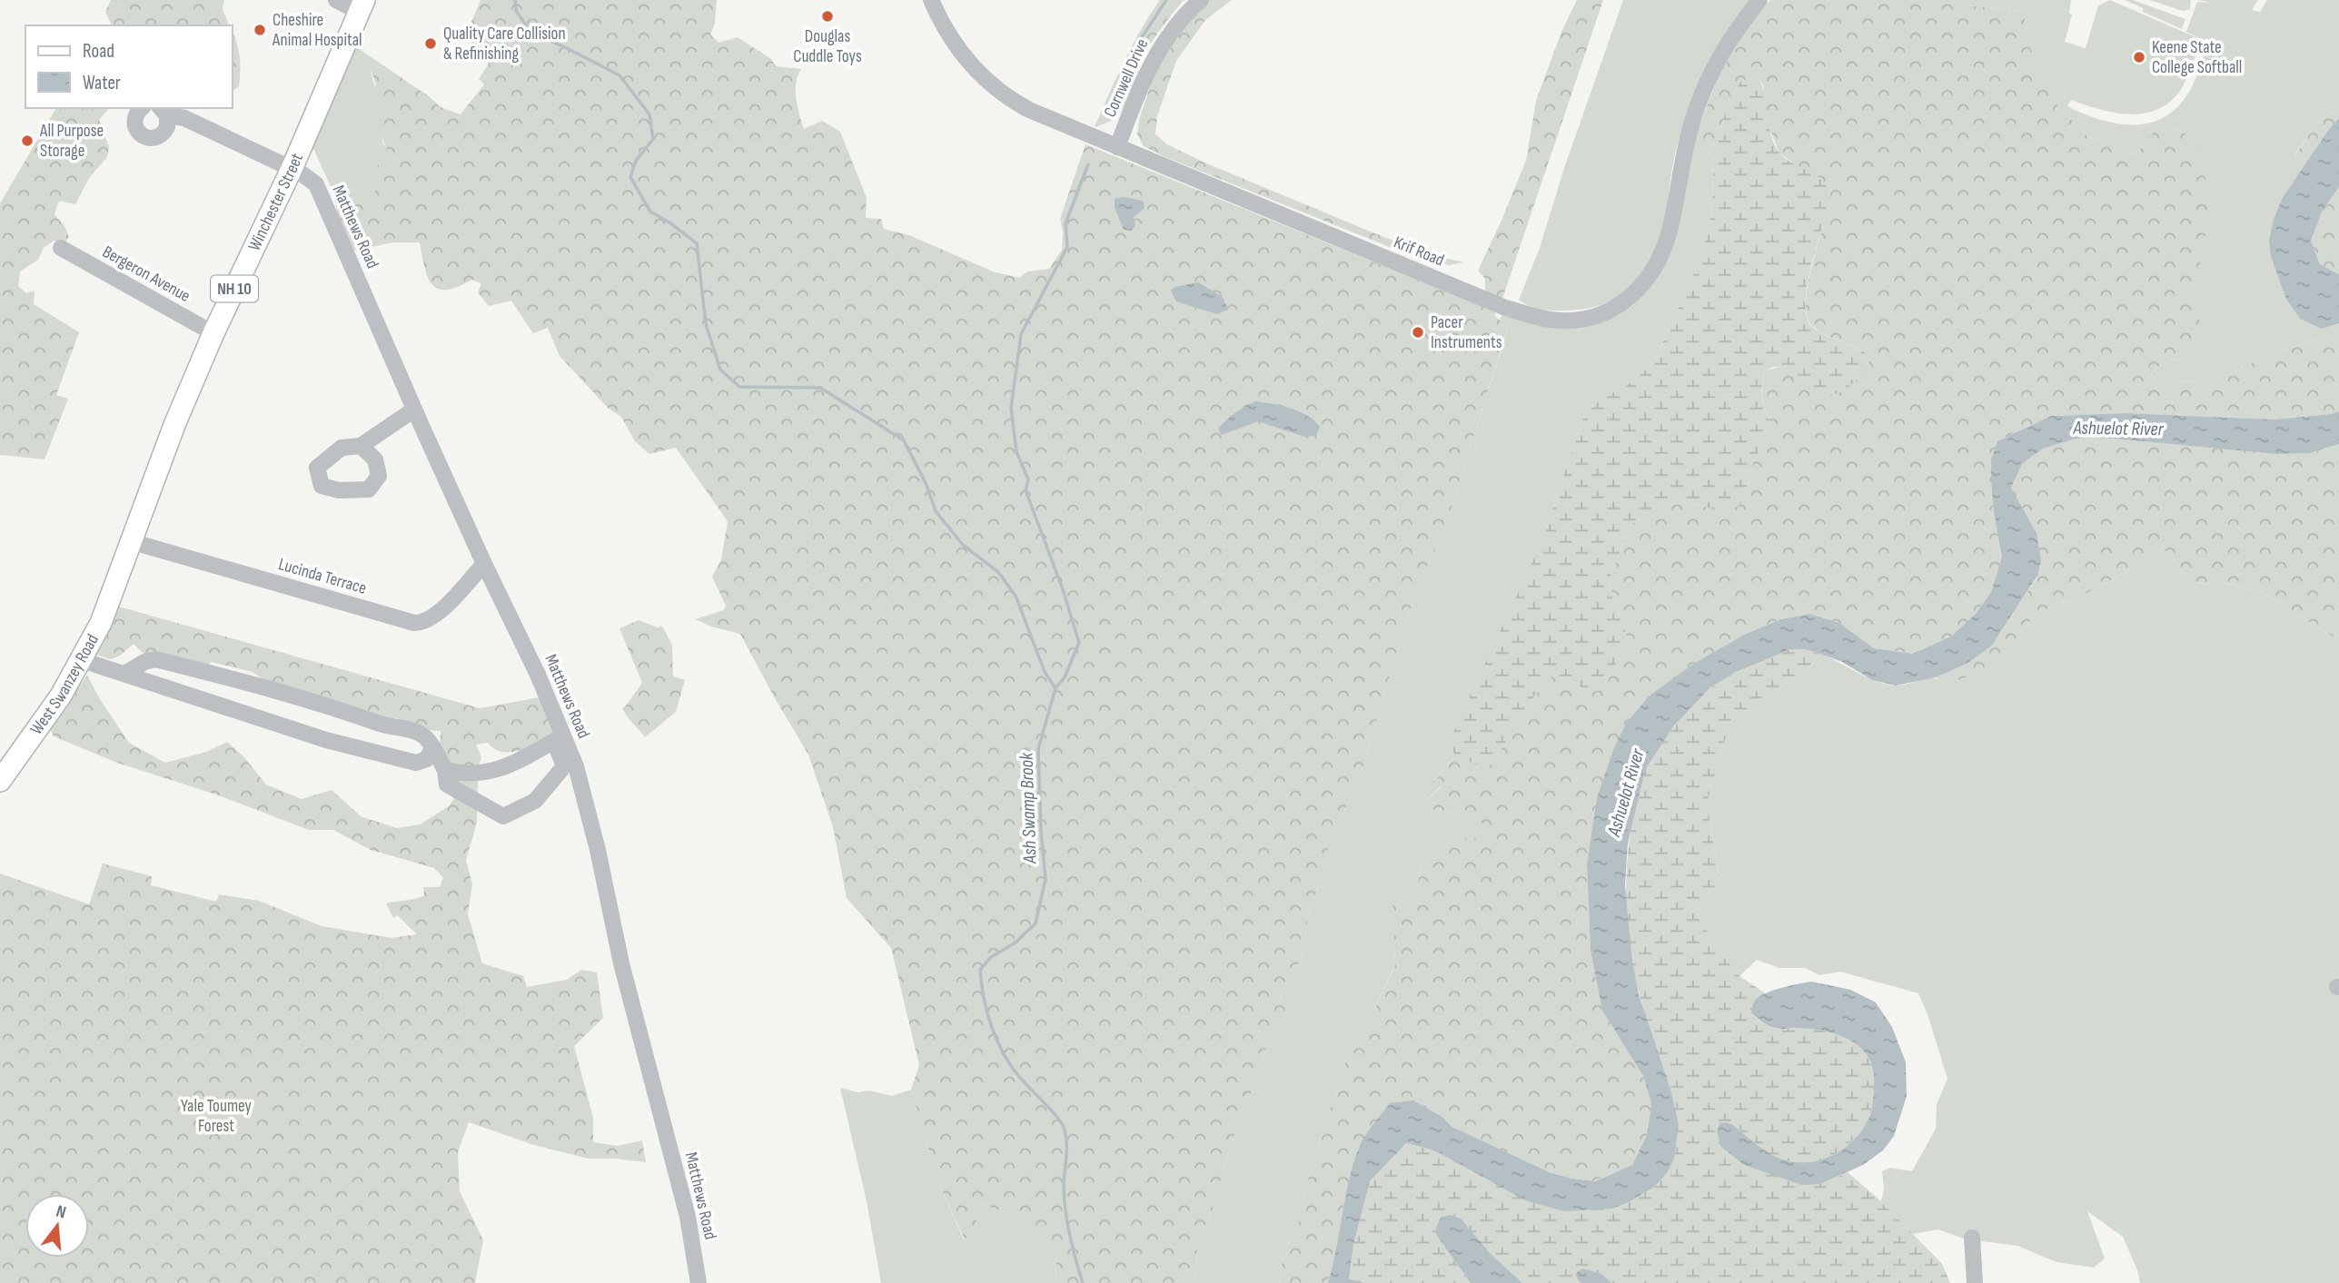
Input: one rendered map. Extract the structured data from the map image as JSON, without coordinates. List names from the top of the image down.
{
  "streets": {
    "main road": ["Winchester Street", "NH 10", "West Swanzey Road"],
    "street": [
      "Cornwell Drive",
      "Matthews Road",
      "Krif Road",
      "Bergeron Avenue",
      "Lucinda Terrace"
    ]
  },
  "crossings": [
    ["Cornwell Drive", "Krif Road"],
    ["Winchester Street", "Matthews Road"],
    ["Winchester Street", "Bergeron Avenue"],
    ["Winchester Street", "Lucinda Terrace"],
    ["Winchester Street", "West Swanzey Road"],
    ["Matthews Road", "Lucinda Terrace"]
  ],
  "water": ["Ashuelot River", "Ash Swamp Brook"],
  "parks": ["Yale Toumey Forest"],
  "places": [
    "Douglas Cuddle Toys",
    "Cheshire Animal Hospital",
    "Quality Care Collision & Refinishing",
    "Keene State College Softball",
    "All Purpose Storage",
    "Pacer Instruments"
  ],
  "legend": ["Road", "Water"],
  "north": "top"
}
